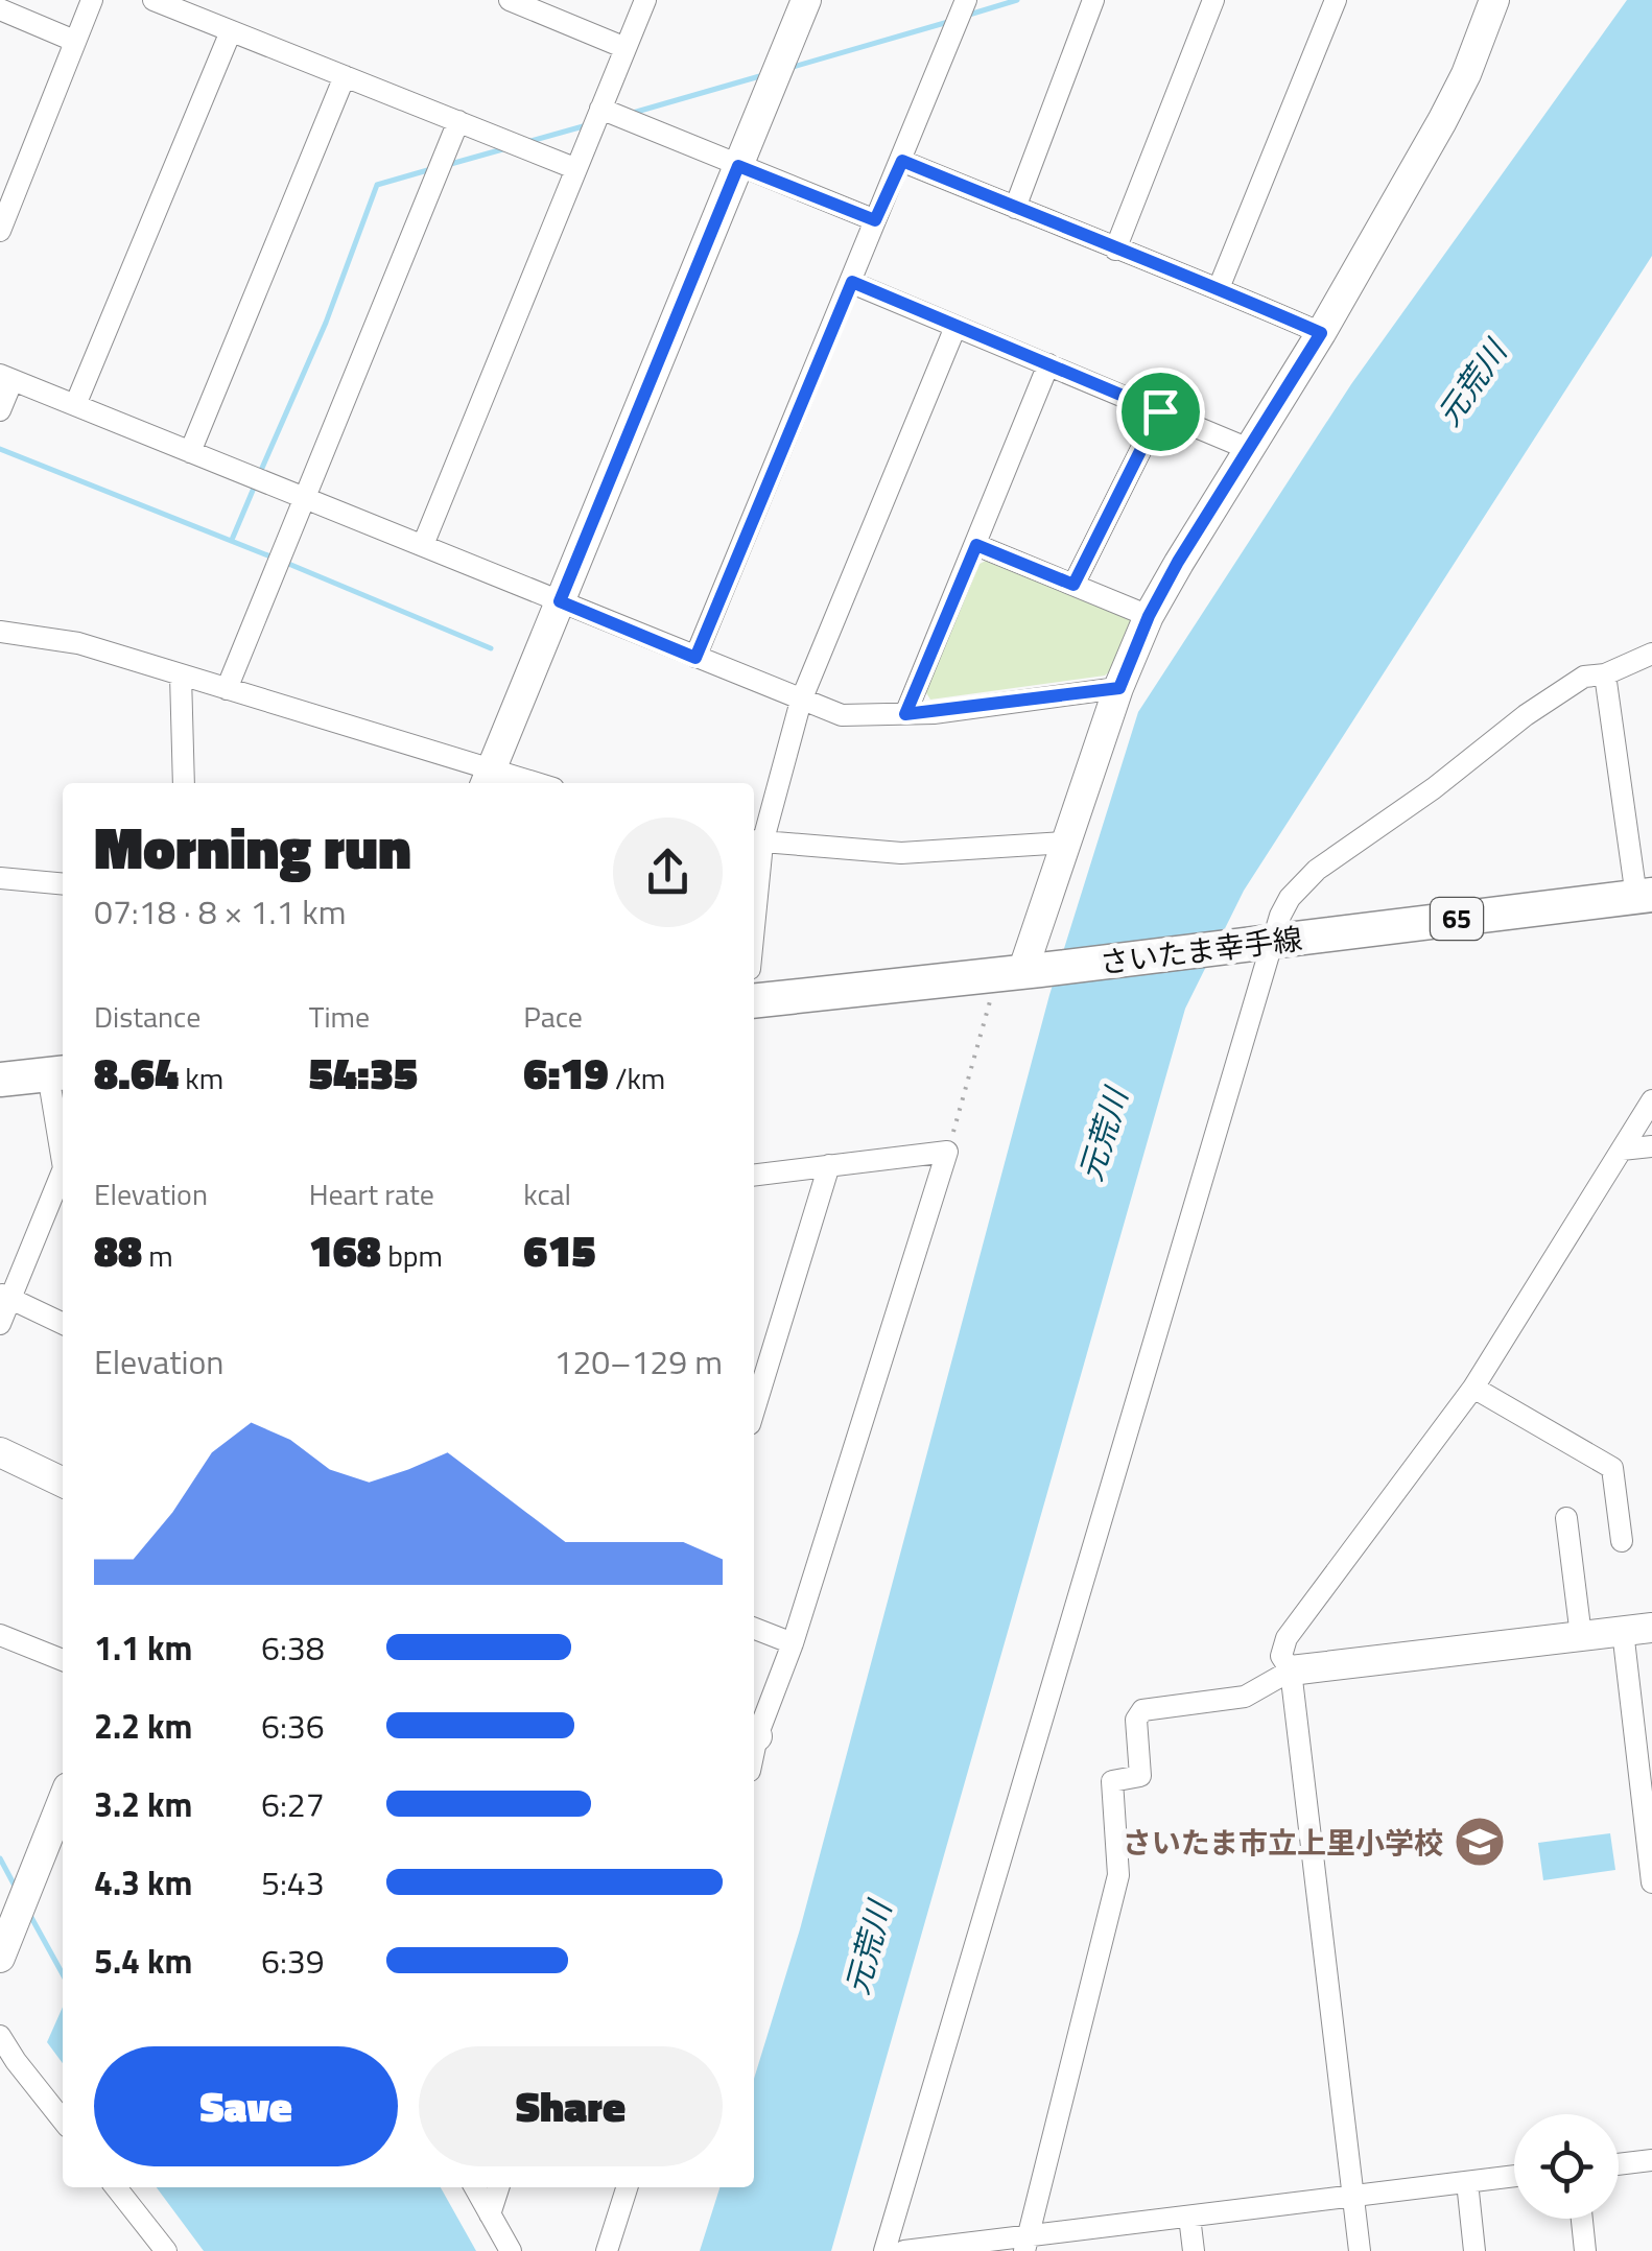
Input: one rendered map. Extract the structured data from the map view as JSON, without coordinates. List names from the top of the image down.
{
  "streets": {
    "main road": ["65", "さいたま幸手線"]
  },
  "water": ["元荒川"],
  "places": {
    "school or university": ["さいたま市立上里小学校"]
  },
  "page": {
    "heading": ["Morning run", "07:18 · 8 × 1.1 km"],
    "stats": [
      ["Distance", "8.64 km"],
      ["Time", "54:35"],
      ["Pace", "6:19 /km"],
      ["Elevation", "88 m"],
      ["Heart rate", "168 bpm"],
      ["kcal", "615"]
    ],
    "chart": ["Elevation", "120–129 m"],
    "list": [
      {
        "name": "1.1 km",
        "note": "6:38"
      },
      {
        "name": "2.2 km",
        "note": "6:36"
      },
      {
        "name": "3.2 km",
        "note": "6:27"
      },
      {
        "name": "4.3 km",
        "note": "5:43"
      },
      {
        "name": "5.4 km",
        "note": "6:39"
      }
    ],
    "buttons": ["Save", "Share"]
  }
}
